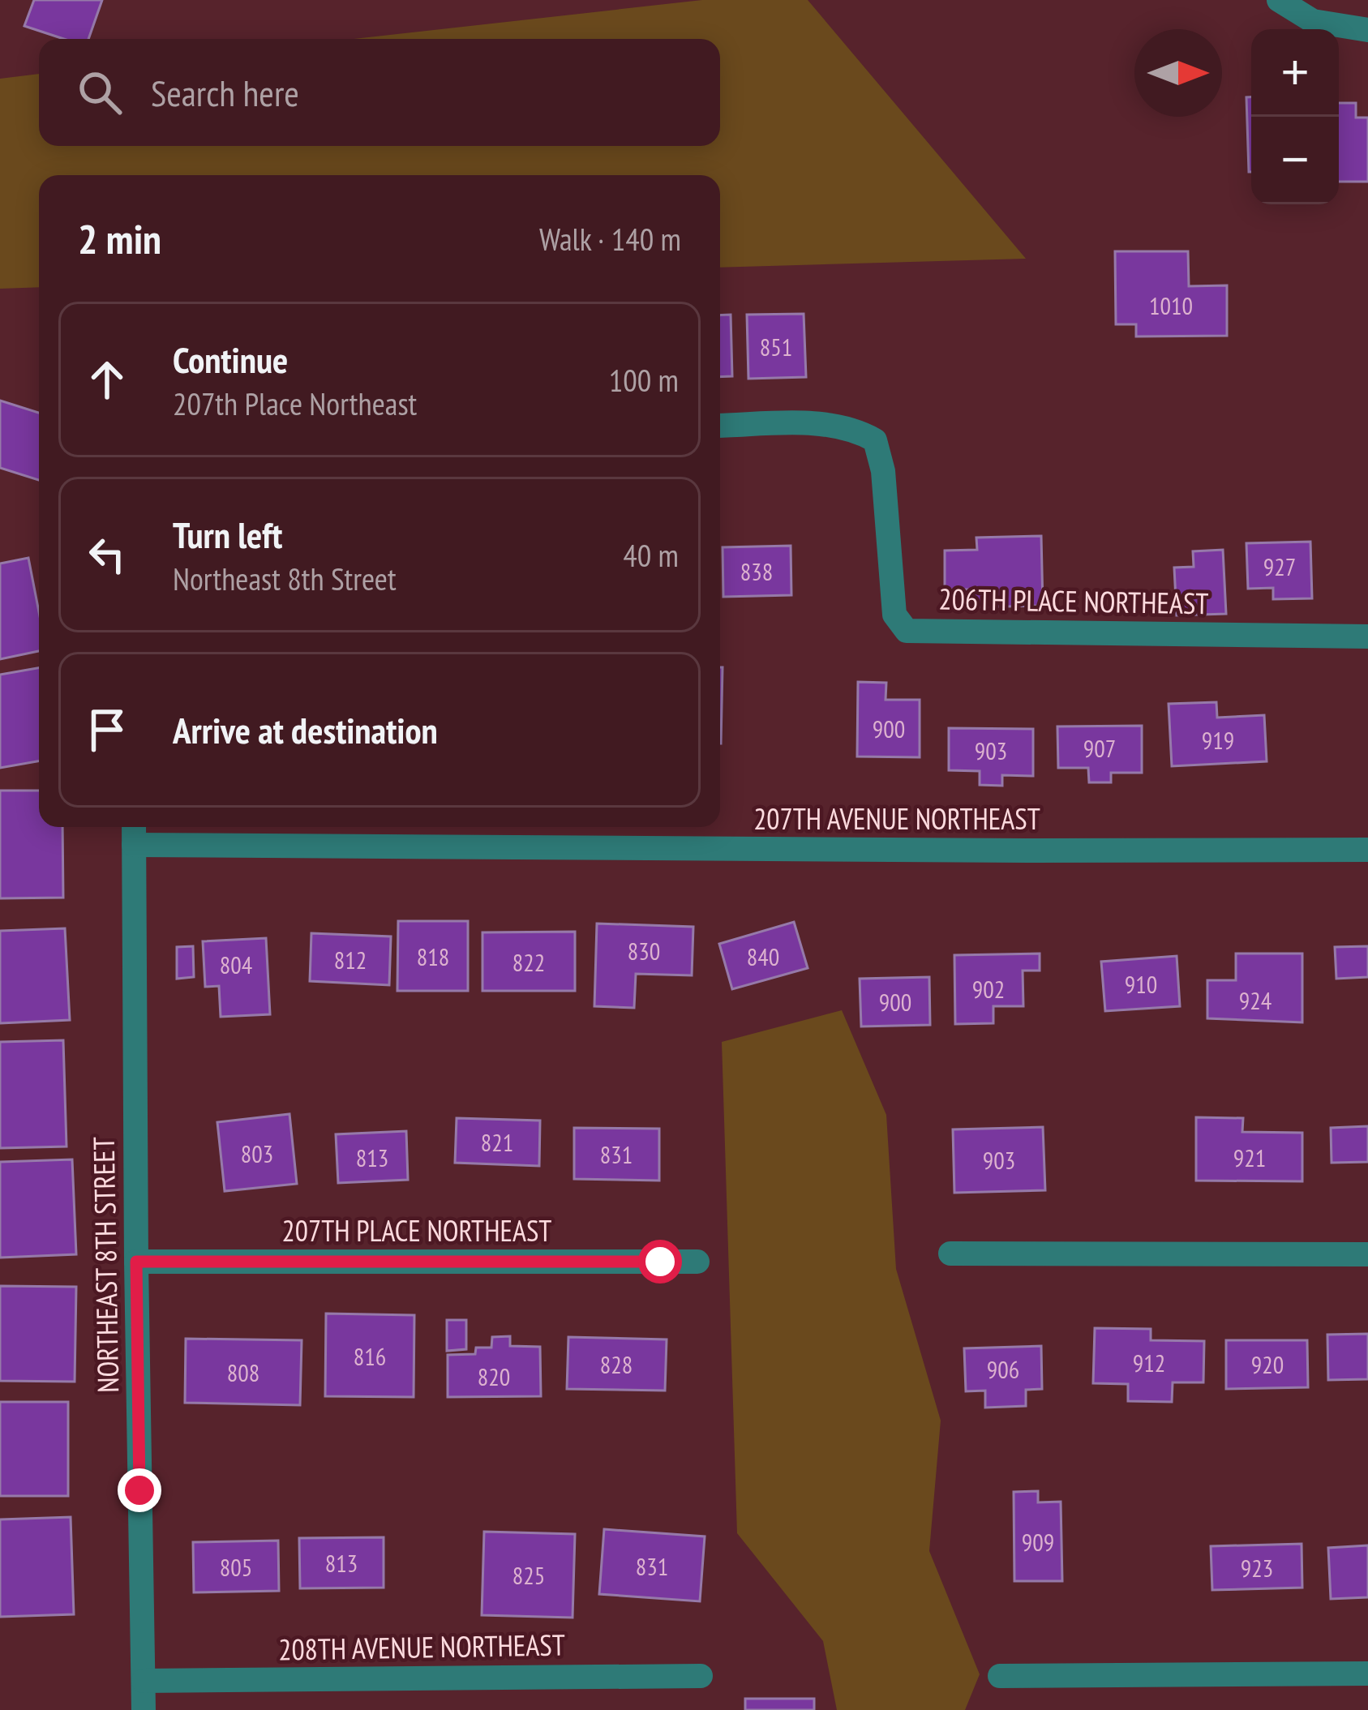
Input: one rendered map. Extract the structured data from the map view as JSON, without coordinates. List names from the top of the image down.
{
  "streets": {
    "street": [
      "206TH PLACE NORTHEAST",
      "207TH AVENUE NORTHEAST",
      "207TH PLACE NORTHEAST",
      "NORTHEAST 8TH STREET",
      "208TH AVENUE NORTHEAST"
    ]
  },
  "crossings": [
    ["207TH AVENUE NORTHEAST", "NORTHEAST 8TH STREET"],
    ["207TH PLACE NORTHEAST", "NORTHEAST 8TH STREET"],
    ["NORTHEAST 8TH STREET", "208TH AVENUE NORTHEAST"]
  ],
  "house_numbers": [
    "1010",
    "851",
    "927",
    "838",
    "900",
    "919",
    "907",
    "903",
    "830",
    "818",
    "840",
    "812",
    "822",
    "804",
    "910",
    "902",
    "924",
    "900",
    "821",
    "803",
    "831",
    "813",
    "921",
    "903",
    "816",
    "912",
    "828",
    "920",
    "906",
    "808",
    "820",
    "909",
    "813",
    "831",
    "805",
    "923",
    "825"
  ],
  "north": "right",
  "page": {
    "map_buttons": ["+", "−"],
    "search": "Search here",
    "heading": ["2 min", "Walk · 140 m"],
    "list": [
      ["Continue", "207th Place Northeast", "100 m"],
      ["Turn left", "Northeast 8th Street", "40 m"],
      "Arrive at destination"
    ]
  }
}
